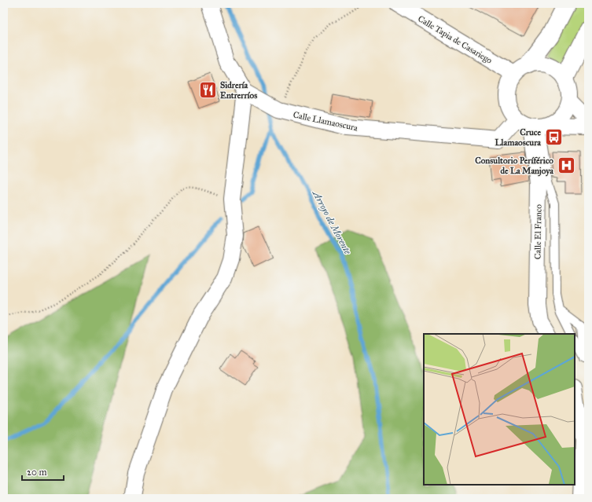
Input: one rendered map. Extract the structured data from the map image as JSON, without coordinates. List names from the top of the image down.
{
  "streets": {
    "street": ["Calle Tapia de Casariego", "Calle Llamaoscura", "Calle El Franco"]
  },
  "crossings": [
    ["Calle Tapia de Casariego", "Calle Llamaoscura"],
    ["Calle Tapia de Casariego", "Calle El Franco"],
    ["Calle Llamaoscura", "Calle El Franco"]
  ],
  "water": ["Arroyo de Morente"],
  "places": {
    "restaurant": ["Sidrería Entrerríos"],
    "bus stop": ["Cruce Llamaoscura"],
    "hospital": ["Consultorio Períférico de La Manjoya"]
  },
  "scale_bar": "20 m"
}
